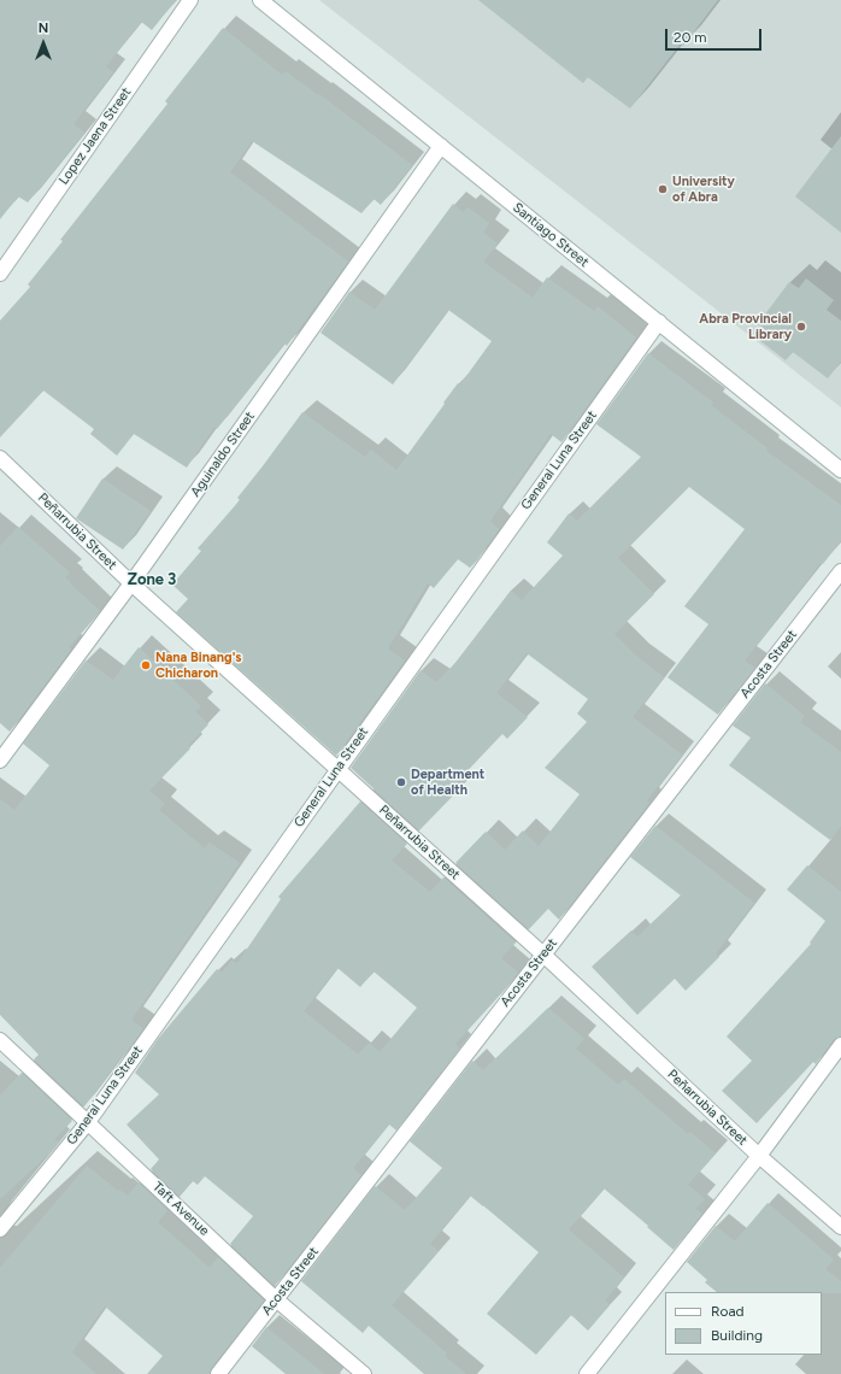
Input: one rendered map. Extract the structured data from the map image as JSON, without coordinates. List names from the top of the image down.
{
  "streets": {
    "street": [
      "Lopez Jaena Street",
      "Santiago Street",
      "Aguinaldo Street",
      "General Luna Street",
      "Peñarrubia Street",
      "Acosta Street",
      "Taft Avenue"
    ]
  },
  "crossings": [
    ["Santiago Street", "Aguinaldo Street"],
    ["Santiago Street", "General Luna Street"],
    ["Aguinaldo Street", "Peñarrubia Street"],
    ["General Luna Street", "Peñarrubia Street"],
    ["General Luna Street", "Taft Avenue"],
    ["Peñarrubia Street", "Acosta Street"],
    ["Acosta Street", "Taft Avenue"]
  ],
  "districts": ["Zone 3"],
  "places": [
    "University of Abra",
    "Abra Provincial Library",
    "Nana Binang's Chicharon",
    "Department of Health"
  ],
  "legend": ["Road", "Building"],
  "scale_bar": "20 m",
  "north": "top"
}
